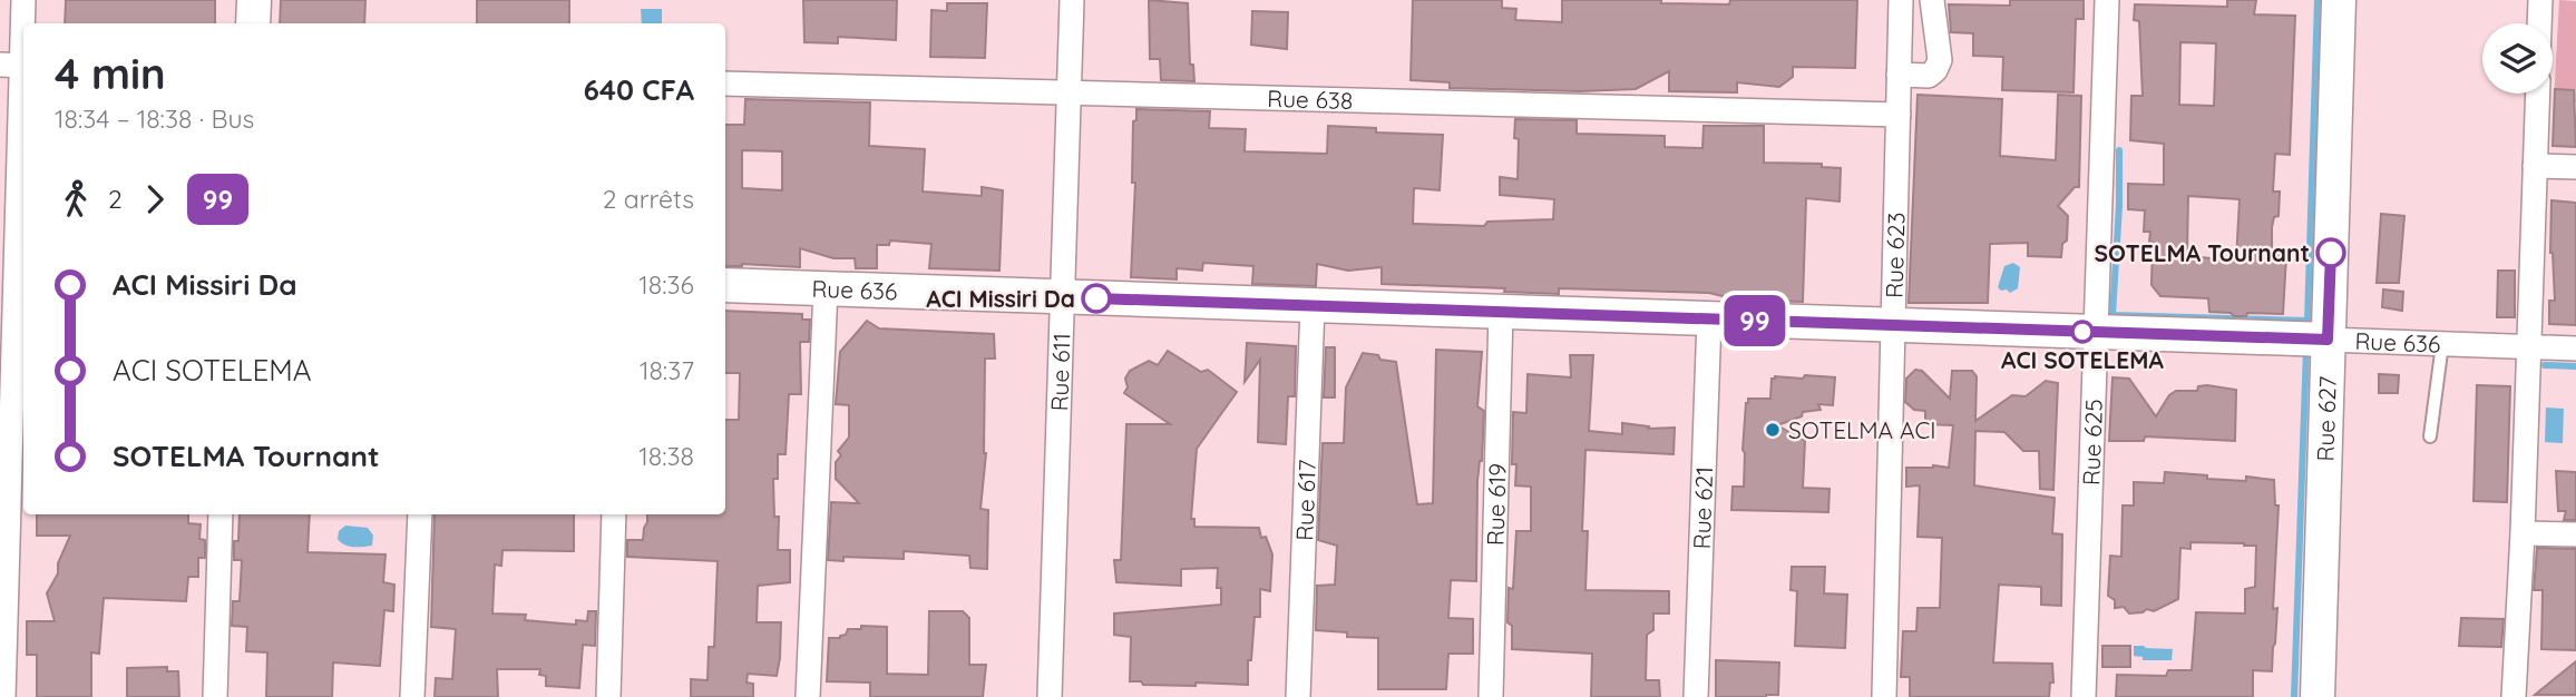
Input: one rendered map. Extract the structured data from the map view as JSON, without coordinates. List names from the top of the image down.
{
  "streets": {
    "street": [
      "Rue 638",
      "Rue 623",
      "Rue 636",
      "Rue 611",
      "Rue 627",
      "Rue 625",
      "Rue 617",
      "Rue 619",
      "Rue 621"
    ]
  },
  "crossings": [
    ["Rue 638", "Rue 623"],
    ["Rue 638", "Rue 611"],
    ["Rue 623", "Rue 636"],
    ["Rue 636", "Rue 611"],
    ["Rue 636", "Rue 627"],
    ["Rue 636", "Rue 625"],
    ["Rue 636", "Rue 617"],
    ["Rue 636", "Rue 619"],
    ["Rue 636", "Rue 621"]
  ],
  "places": [
    "SOTELMA Tournant",
    "ACI Missiri Da",
    "ACI SOTELEMA",
    "SOTELMA ACI"
  ],
  "lines": ["bus line 99"],
  "page": {
    "on_map": "99",
    "heading": ["4 min", "18:34 – 18:38 · Bus", "640 CFA"],
    "legs": ["2", "99", "2 arrêts"],
    "list": [
      {
        "name": "ACI Missiri Da",
        "value": "18:36"
      },
      {
        "name": "ACI SOTELEMA",
        "value": "18:37"
      },
      {
        "name": "SOTELMA Tournant",
        "value": "18:38"
      }
    ]
  }
}
